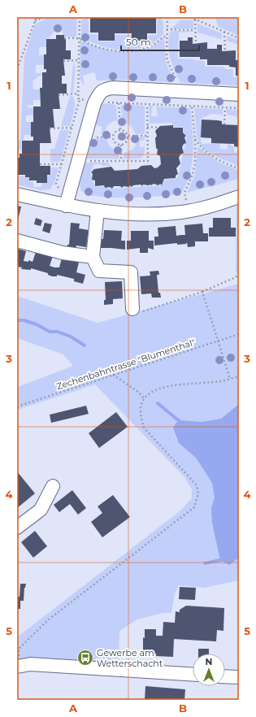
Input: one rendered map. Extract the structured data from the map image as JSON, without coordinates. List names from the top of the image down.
{
  "streets": {
    "path": ["Zechenbahntrasse \"Blumenthal\""]
  },
  "places": {
    "bus stop": ["Gewerbe am Wetterschacht"]
  },
  "scale_bar": "50 m",
  "north": "top",
  "grid": {
    "columns": ["A", "B"],
    "rows": [
      "1",
      "2",
      "3",
      "4",
      "5"
    ]
  }
}
